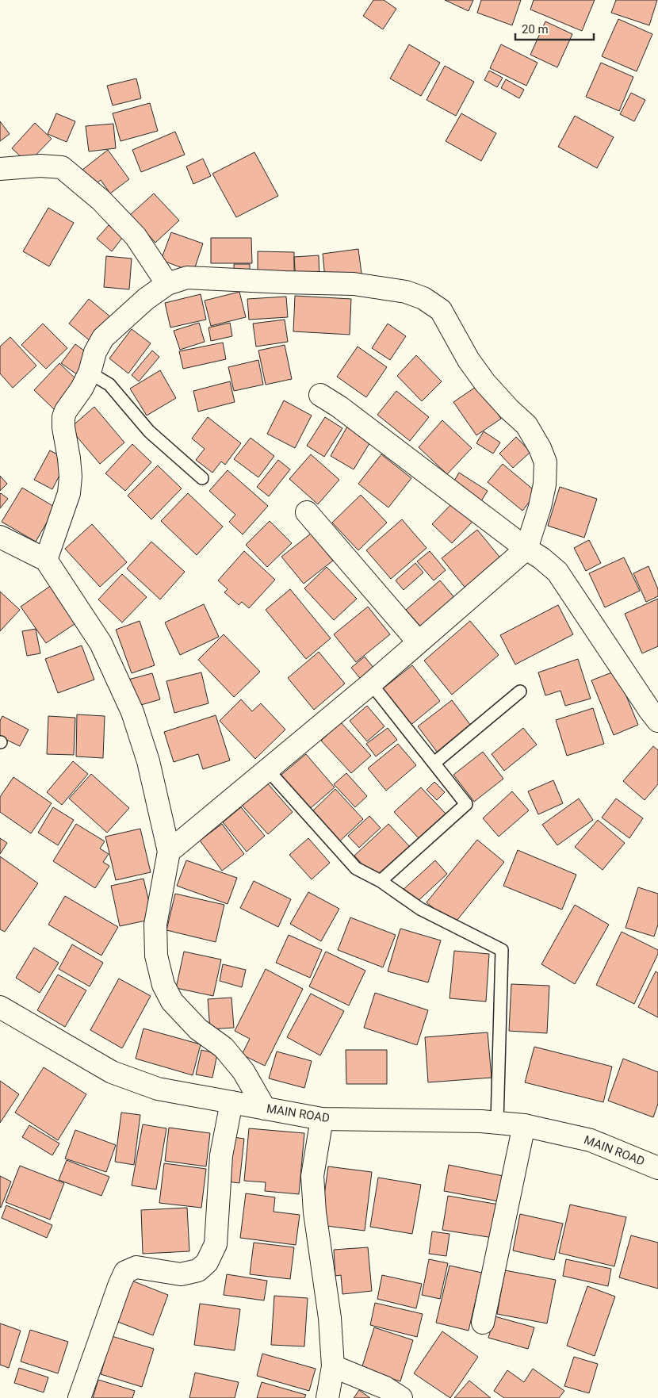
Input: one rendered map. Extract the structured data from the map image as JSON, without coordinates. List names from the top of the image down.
{
  "streets": {
    "street": ["MAIN ROAD"]
  },
  "scale_bar": "20 m"
}
